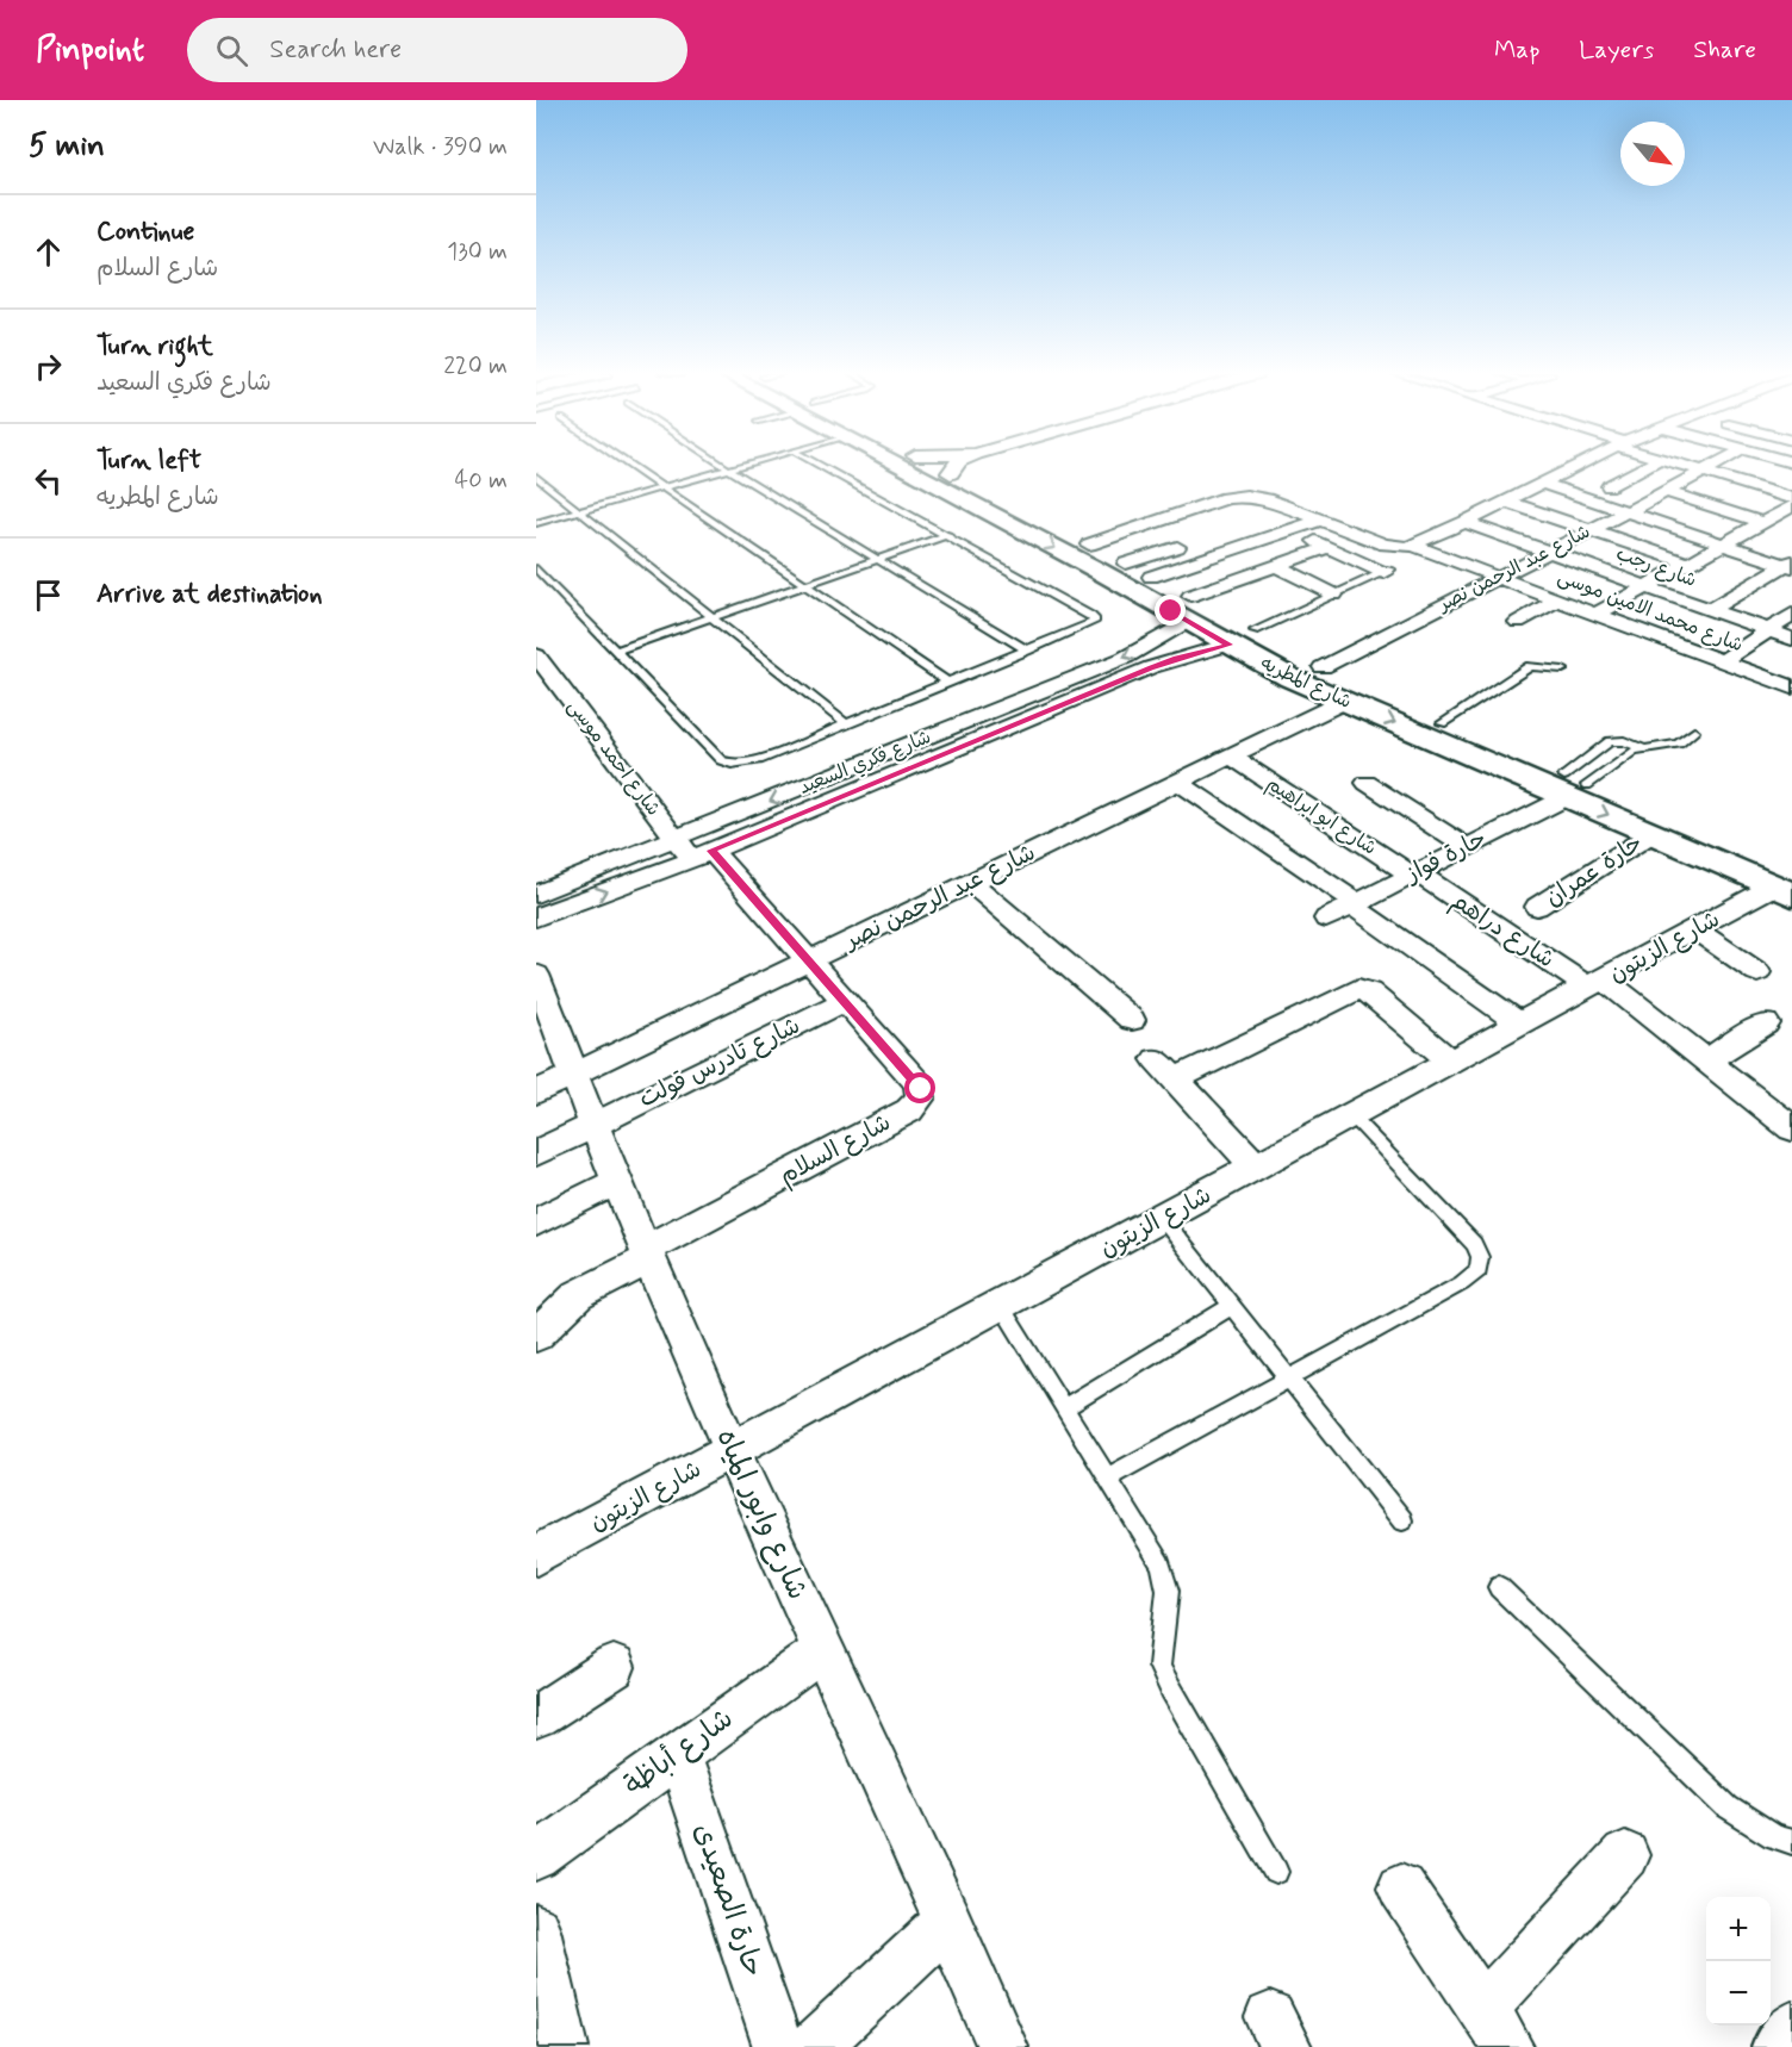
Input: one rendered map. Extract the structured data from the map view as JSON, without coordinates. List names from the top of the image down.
{
  "streets": {
    "main road": ["شارع المطريه"],
    "street": [
      "شارع رجب",
      "شارع عبد الرحمن نصر",
      "شارع محمد الامين موسى",
      "شارع احمد موسى",
      "شارع فكري السعيد",
      "شارع ابو ابراهيم",
      "حارة فواز",
      "حارة عمران",
      "شارع دراهم",
      "شارع الزيتون",
      "شارع تادرس قولت",
      "شارع السلام",
      "شارع وابور المياه",
      "شارع أباظة",
      "حارة الصعيدى"
    ]
  },
  "crossings": [
    ["شارع رجب", "شارع عبد الرحمن نصر"],
    ["شارع عبد الرحمن نصر", "شارع محمد الامين موسى"],
    ["شارع عبد الرحمن نصر", "شارع المطريه"],
    ["شارع عبد الرحمن نصر", "شارع ابو ابراهيم"],
    ["شارع عبد الرحمن نصر", "شارع السلام"],
    ["شارع عبد الرحمن نصر", "شارع وابور المياه"],
    ["شارع محمد الامين موسى", "شارع المطريه"],
    ["شارع المطريه", "شارع فكري السعيد"],
    ["شارع المطريه", "حارة فواز"],
    ["شارع المطريه", "حارة عمران"],
    ["شارع المطريه", "شارع الزيتون"],
    ["شارع احمد موسى", "شارع فكري السعيد"],
    ["شارع احمد موسى", "شارع السلام"],
    ["شارع فكري السعيد", "شارع السلام"],
    ["شارع ابو ابراهيم", "حارة فواز"],
    ["شارع ابو ابراهيم", "شارع دراهم"],
    ["حارة فواز", "شارع دراهم"],
    ["شارع دراهم", "شارع الزيتون"],
    ["شارع الزيتون", "شارع وابور المياه"],
    ["شارع تادرس قولت", "شارع السلام"],
    ["شارع تادرس قولت", "شارع وابور المياه"],
    ["شارع السلام", "شارع وابور المياه"],
    ["شارع وابور المياه", "شارع أباظة"],
    ["شارع أباظة", "حارة الصعيدى"]
  ],
  "north": "bottom right",
  "page": {
    "header": "Pinpoint",
    "search": "Search here",
    "nav": ["Map", "Layers", "Share"],
    "heading": ["5 min", "Walk · 390 m"],
    "list": [
      ["Continue", "شارع السلام", "130 m"],
      ["Turn right", "شارع فكري السعيد", "220 m"],
      ["Turn left", "شارع المطريه", "40 m"],
      "Arrive at destination"
    ],
    "map_buttons": ["+", "−"]
  }
}
